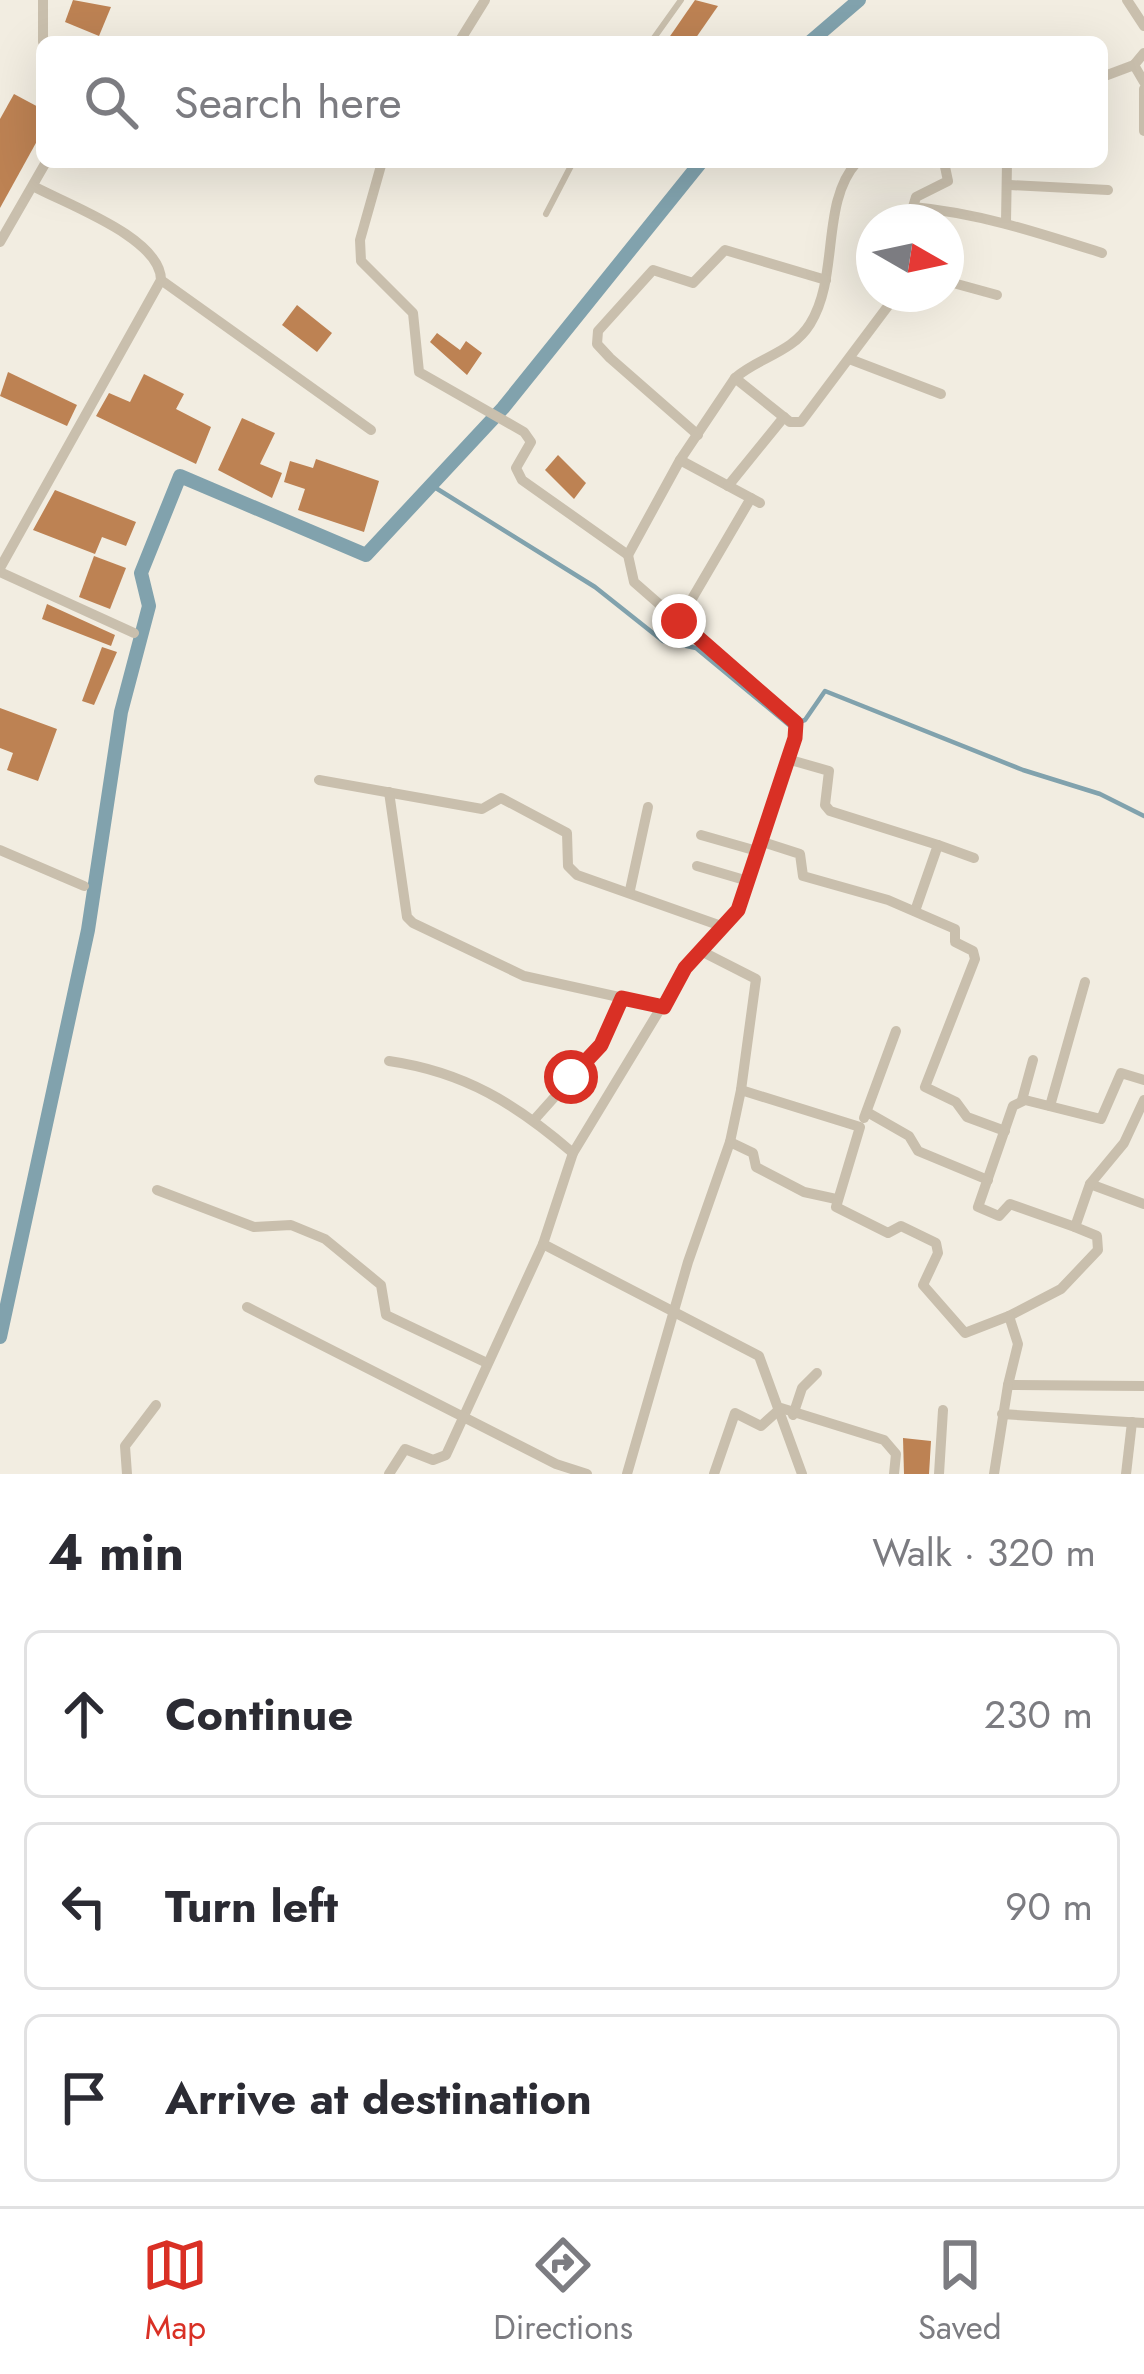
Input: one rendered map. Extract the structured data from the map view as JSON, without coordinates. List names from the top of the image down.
{
  "north": "right",
  "page": {
    "search": "Search here",
    "heading": ["4 min", "Walk · 320 m"],
    "list": [
      ["Continue", "230 m"],
      ["Turn left", "90 m"],
      "Arrive at destination"
    ],
    "nav": ["Map", "Directions", "Saved"]
  }
}
